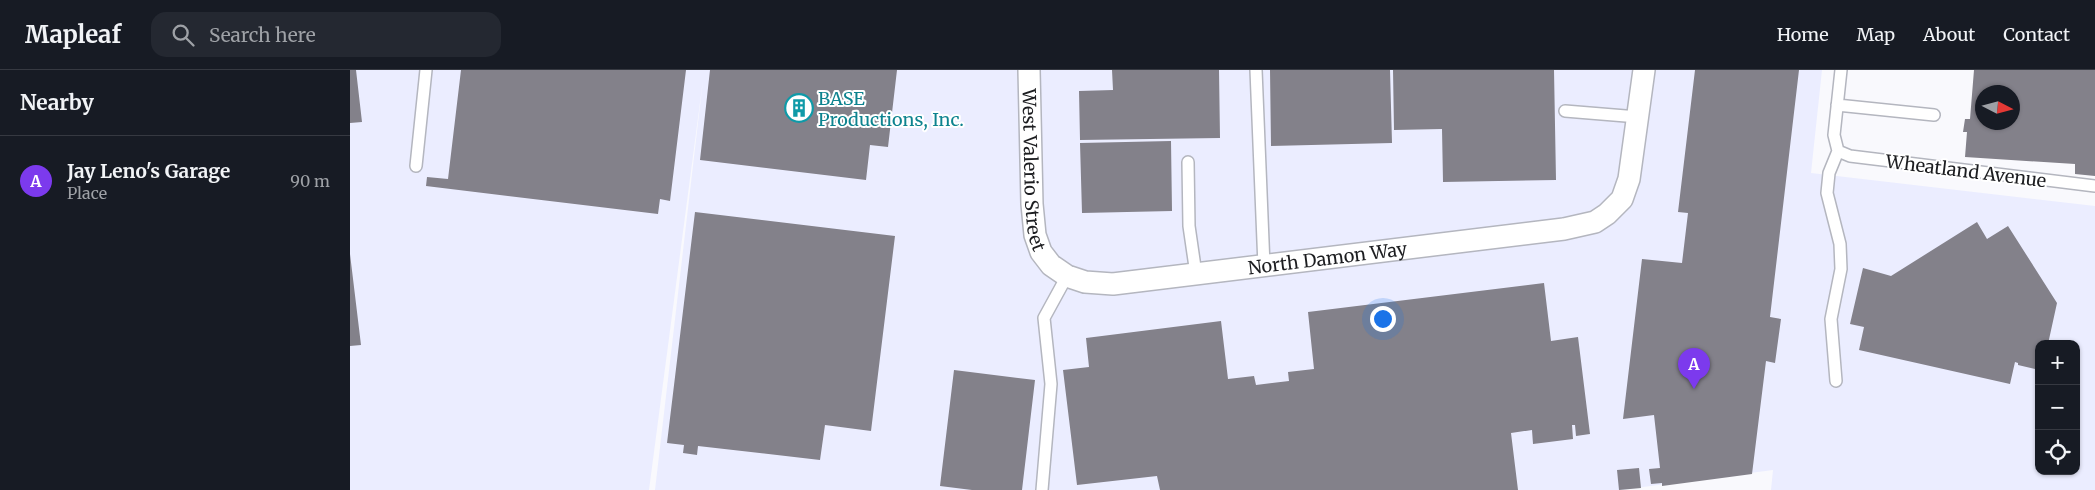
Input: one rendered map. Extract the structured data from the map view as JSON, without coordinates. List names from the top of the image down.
{
  "streets": {
    "street": ["West Valerio Street", "North Damon Way"],
    "lane": ["Wheatland Avenue"]
  },
  "crossings": [
    ["West Valerio Street", "North Damon Way"]
  ],
  "places": {
    "building": ["BASE Productions, Inc."]
  },
  "north": "right",
  "page": {
    "header": "Mapleaf",
    "search": "Search here",
    "nav": [
      "Home",
      "Map",
      "About",
      "Contact"
    ],
    "heading": "Nearby",
    "list": [
      {
        "mark": "A",
        "name": "Jay Leno's Garage",
        "note": "Place",
        "value": "90 m"
      }
    ],
    "map_buttons": ["+", "−"],
    "pins": "A"
  }
}
